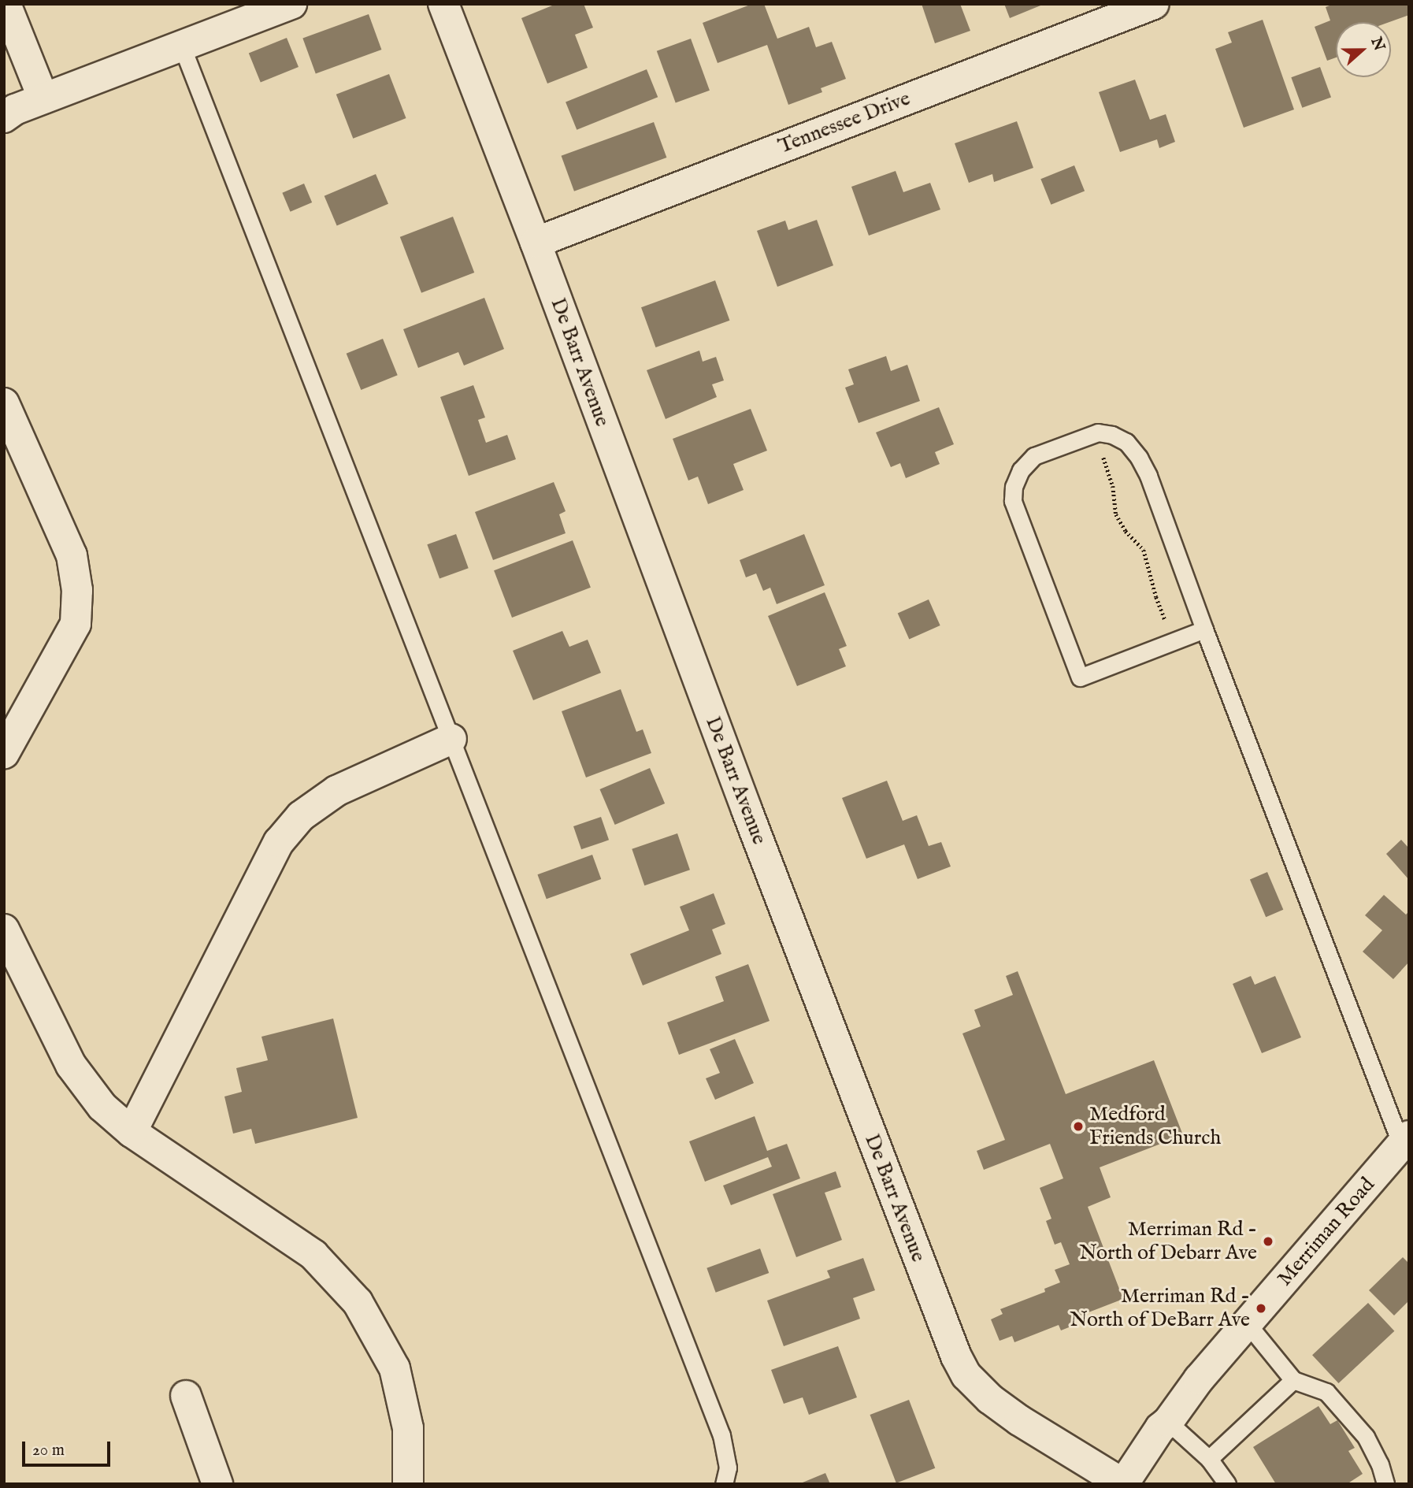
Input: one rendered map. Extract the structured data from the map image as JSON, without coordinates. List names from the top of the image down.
{
  "streets": {
    "street": ["Tennessee Drive", "De Barr Avenue", "Merriman Road"]
  },
  "crossings": [
    ["Tennessee Drive", "De Barr Avenue"],
    ["De Barr Avenue", "Merriman Road"]
  ],
  "places": ["Medford Friends Church", "Merriman Rd - North of Debarr Ave", "Merriman Rd - North of DeBarr Ave"],
  "scale_bar": "20 m",
  "north": "right"
}
